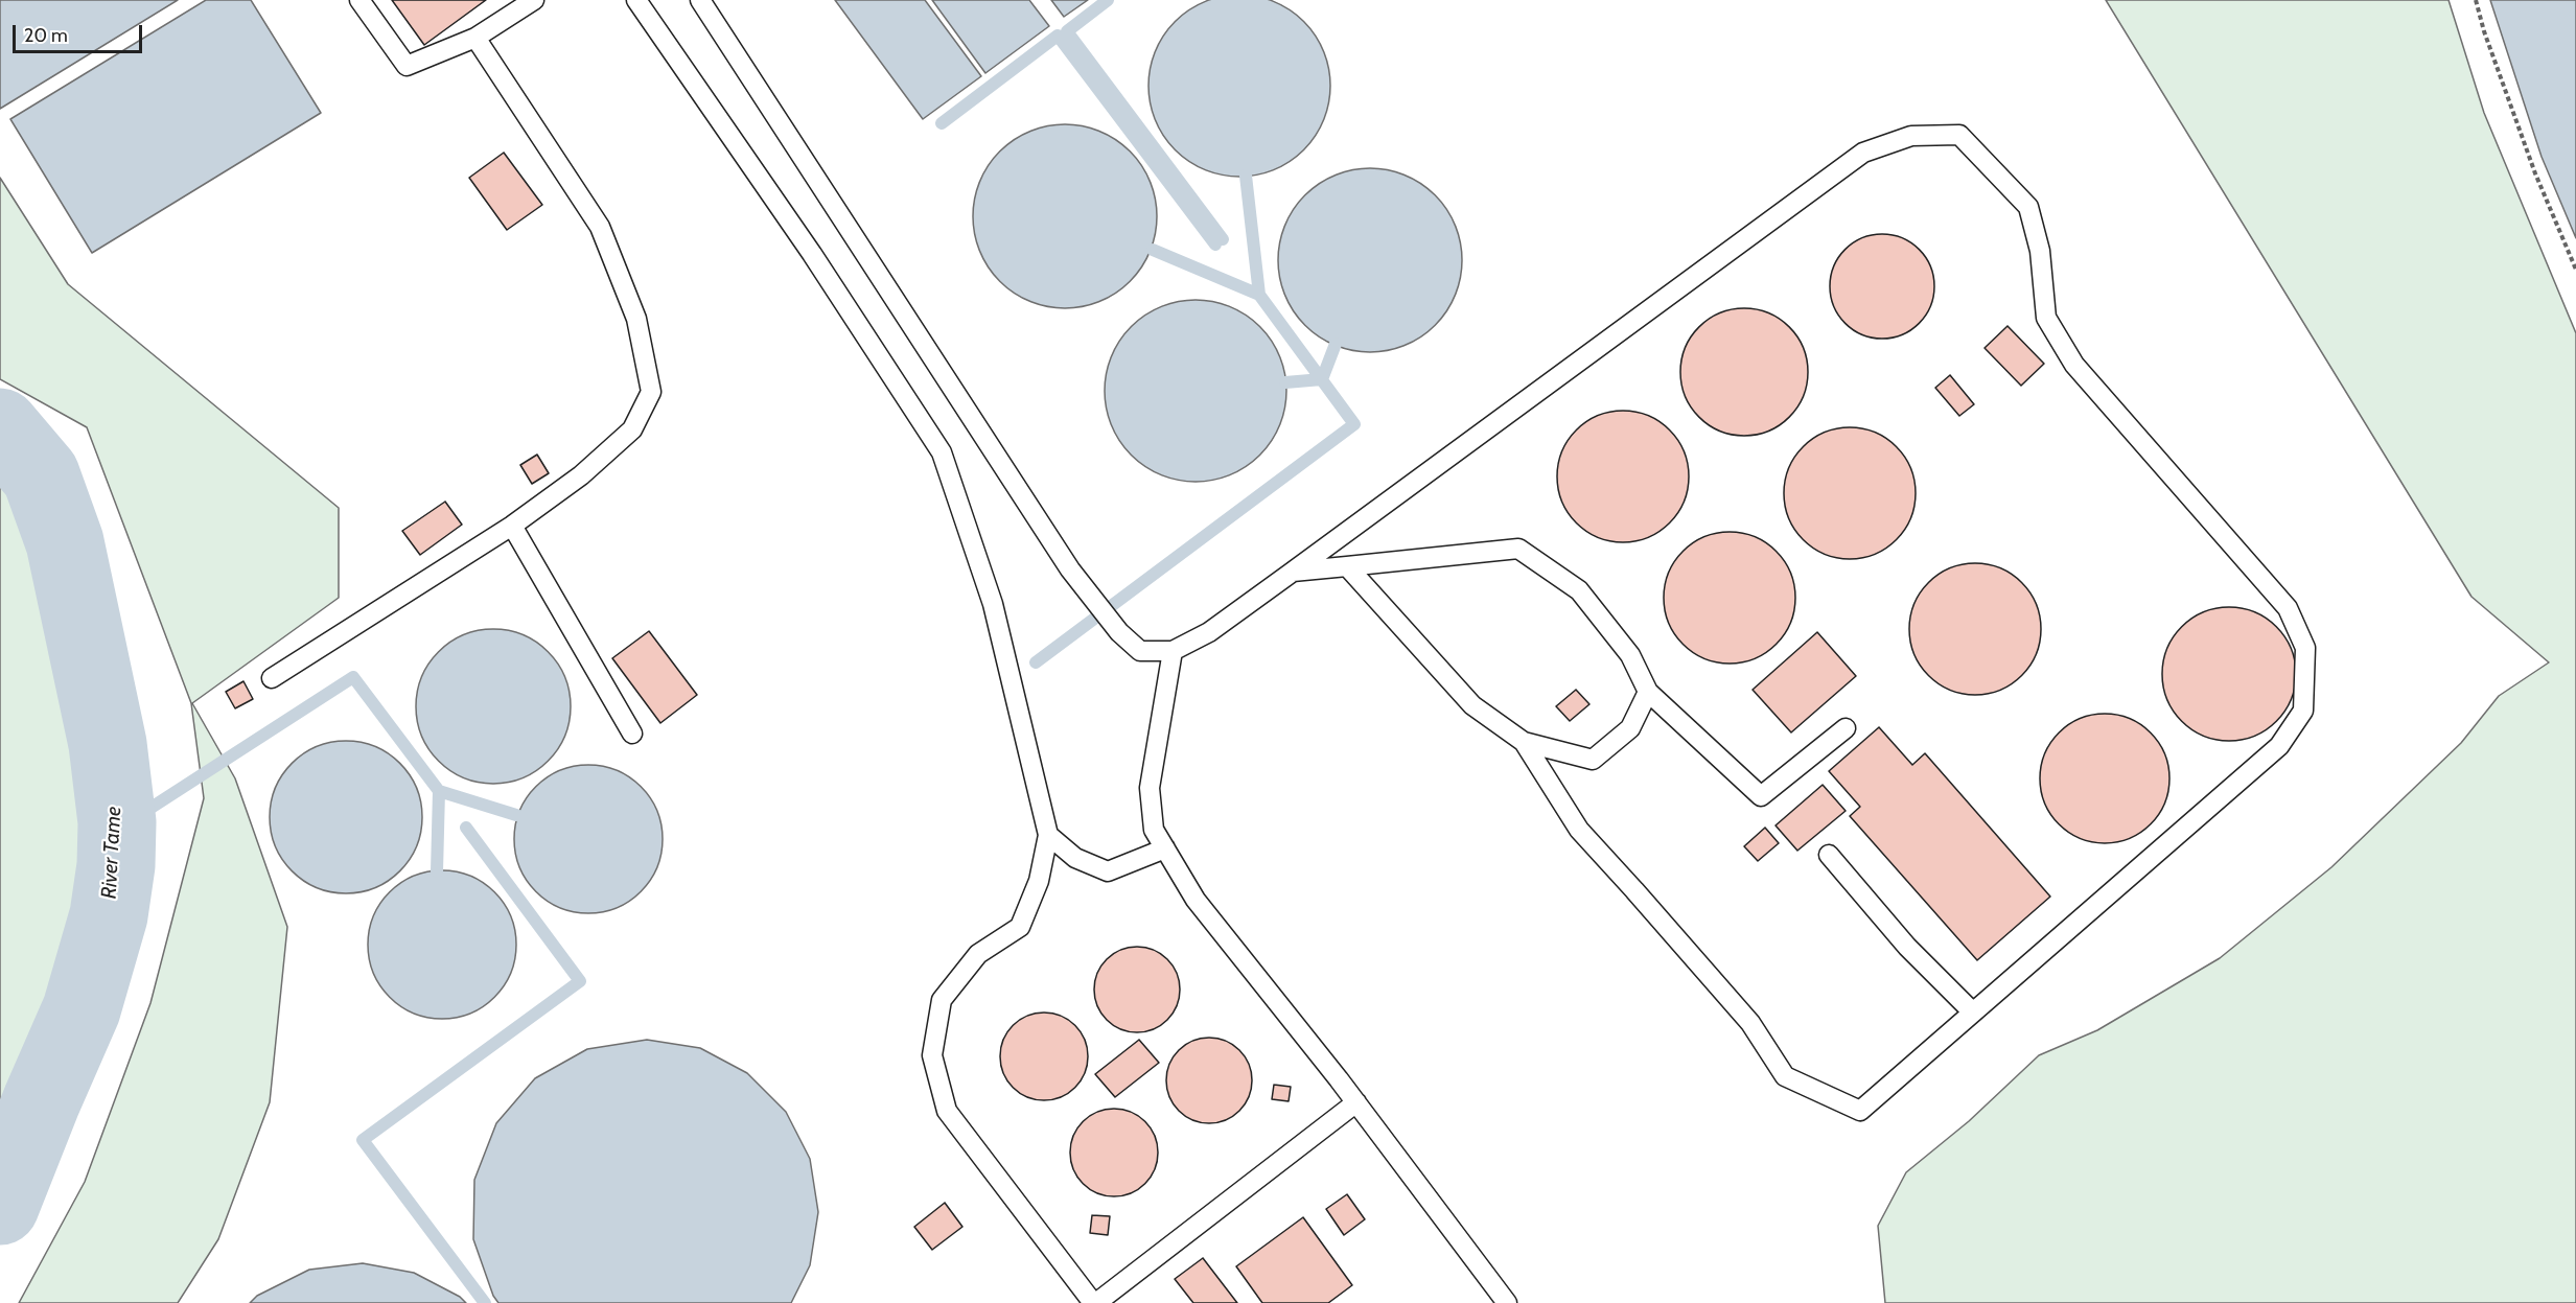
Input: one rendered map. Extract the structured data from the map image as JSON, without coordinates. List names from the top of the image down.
{
  "water": ["River Tame"],
  "scale_bar": "20 m"
}
